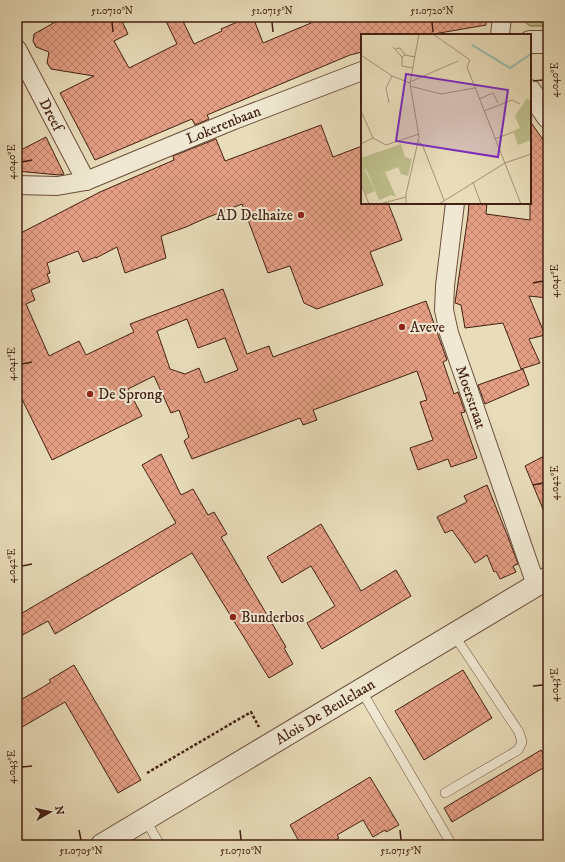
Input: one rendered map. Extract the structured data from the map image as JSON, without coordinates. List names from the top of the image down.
{
  "streets": {
    "street": [
      "Dreef",
      "Lokerenbaan",
      "Moerstraat",
      "Alois De Beulelaan"
    ]
  },
  "crossings": [
    ["Dreef", "Lokerenbaan"],
    ["Moerstraat", "Alois De Beulelaan"]
  ],
  "places": [
    "AD Delhaize",
    "Aveve",
    "De Sprong",
    "Bunderbos"
  ],
  "north": "right",
  "coordinates": [
    "51.0710°N",
    "51.0715°N",
    "51.0720°N",
    "4.040°E",
    "4.041°E",
    "4.042°E",
    "4.043°E",
    "51.0705°N"
  ]
}
